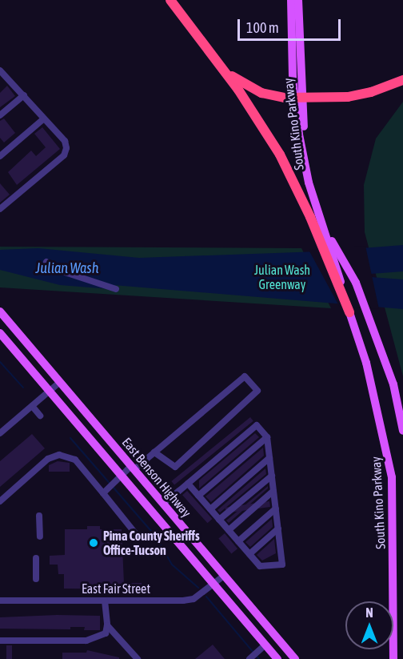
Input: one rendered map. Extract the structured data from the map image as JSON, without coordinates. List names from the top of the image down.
{
  "streets": {
    "main road": ["South Kino Parkway", "East Benson Highway"],
    "street": ["East Fair Street"]
  },
  "crossings": [
    ["East Benson Highway", "East Fair Street"]
  ],
  "water": ["Julian Wash"],
  "parks": ["Julian Wash Greenway"],
  "places": ["Pima County Sheriffs Office-Tucson"],
  "scale_bar": "100 m",
  "north": "top"
}
